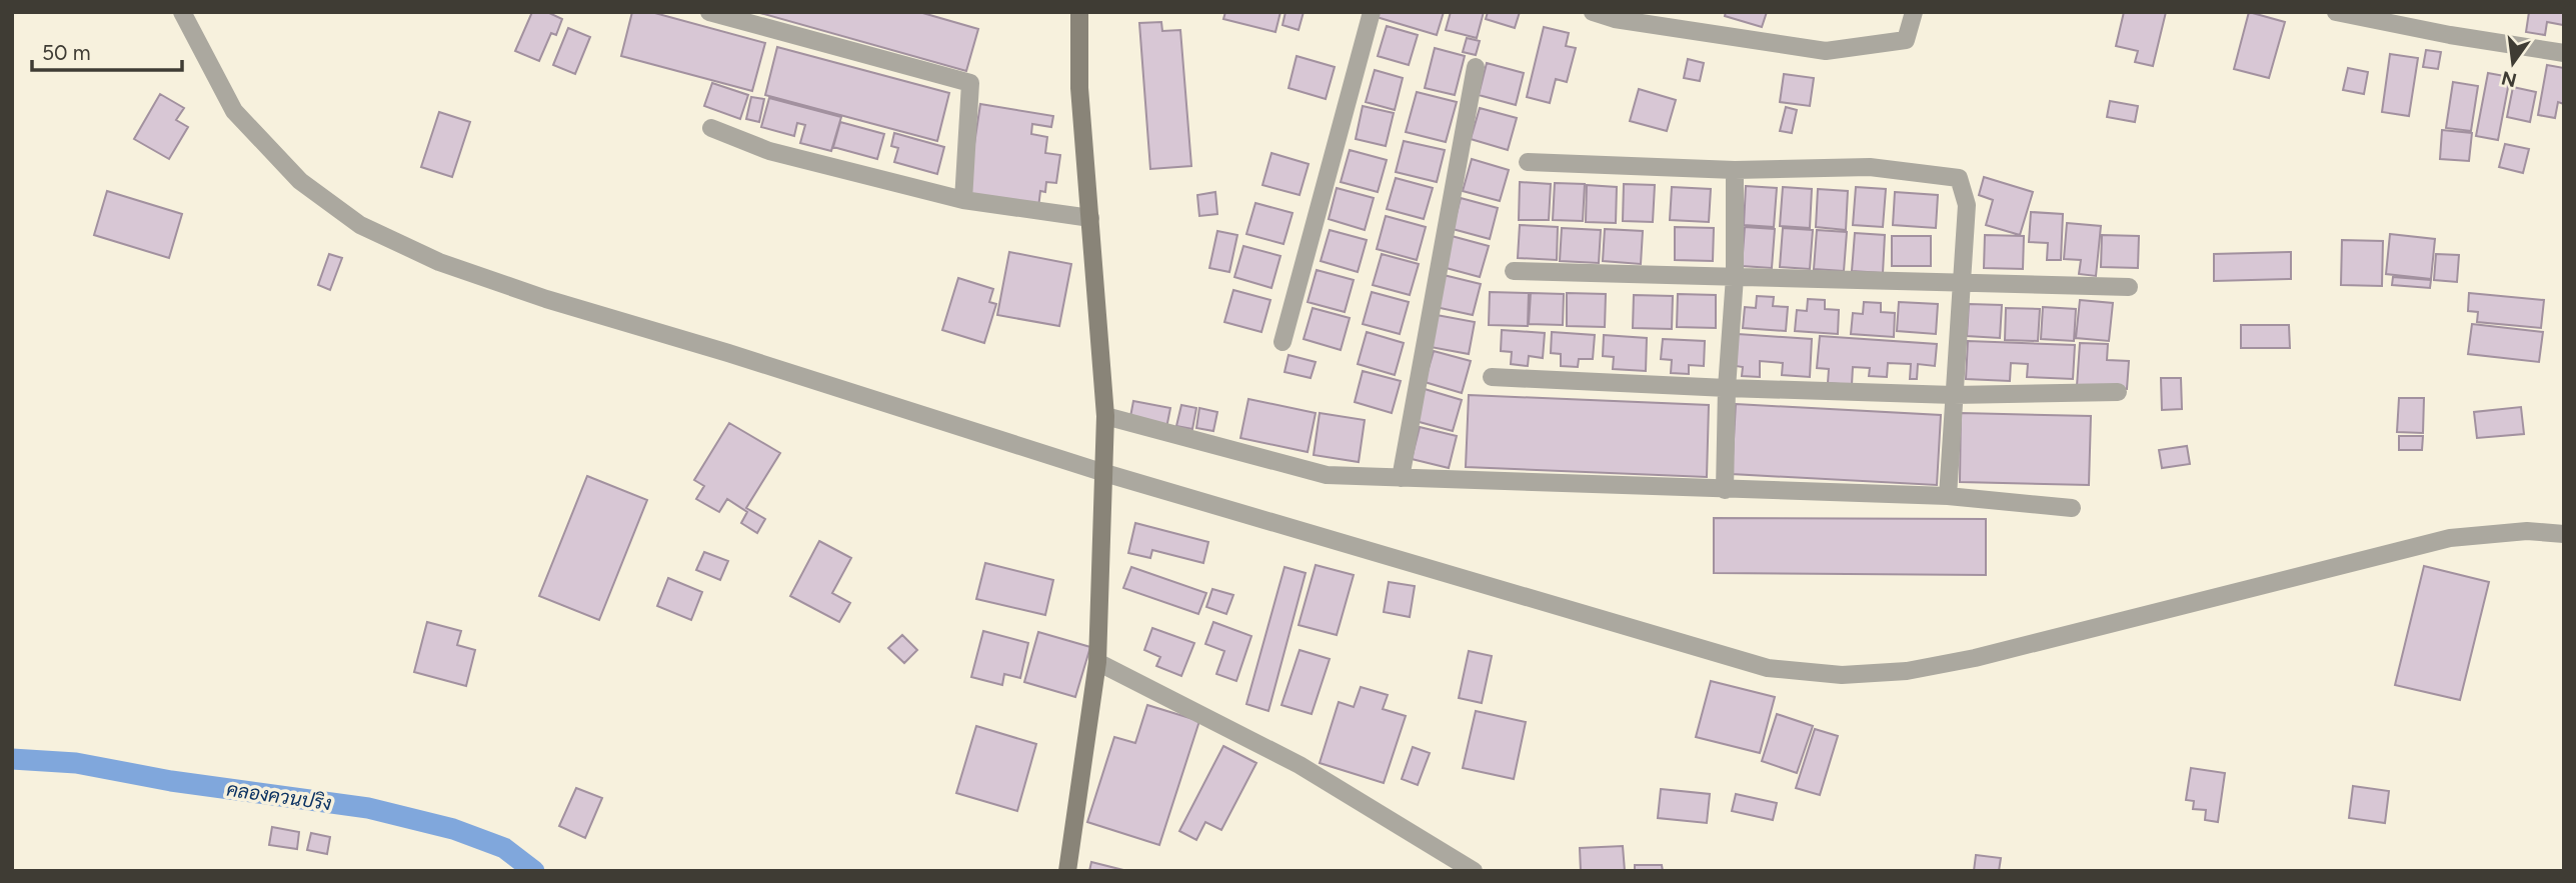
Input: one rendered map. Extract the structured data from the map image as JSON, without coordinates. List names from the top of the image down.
{
  "water": ["คลองควนปริง"],
  "scale_bar": "50 m",
  "north": "bottom"
}
